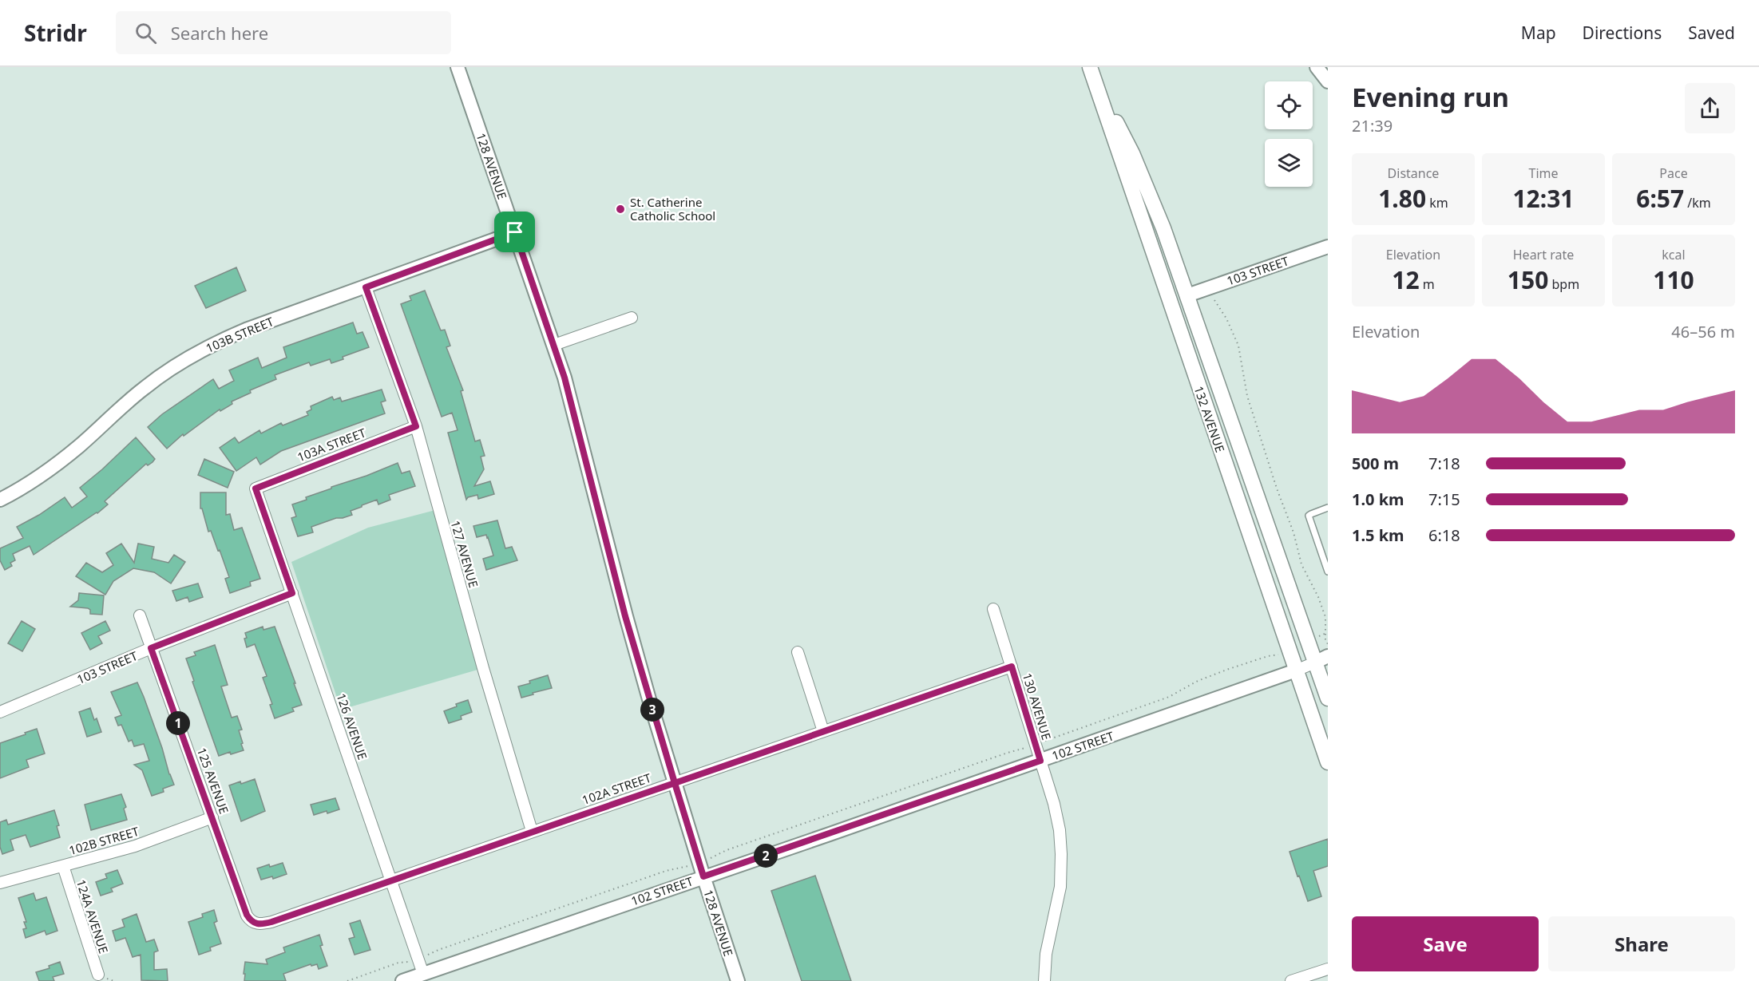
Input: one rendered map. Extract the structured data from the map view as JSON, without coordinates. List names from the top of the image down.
{
  "streets": {
    "main road": ["132 AVENUE"],
    "street": [
      "128 AVENUE",
      "103 STREET",
      "103B STREET",
      "103A STREET",
      "127 AVENUE",
      "130 AVENUE",
      "126 AVENUE",
      "102 STREET",
      "125 AVENUE",
      "102A STREET",
      "102B STREET",
      "124A AVENUE"
    ]
  },
  "crossings": [
    ["128 AVENUE", "103B STREET"],
    ["128 AVENUE", "102 STREET"],
    ["128 AVENUE", "102A STREET"],
    ["103 STREET", "132 AVENUE"],
    ["103 STREET", "126 AVENUE"],
    ["103 STREET", "125 AVENUE"],
    ["103B STREET", "127 AVENUE"],
    ["132 AVENUE", "102 STREET"],
    ["103A STREET", "127 AVENUE"],
    ["103A STREET", "126 AVENUE"],
    ["127 AVENUE", "102A STREET"],
    ["130 AVENUE", "102 STREET"],
    ["130 AVENUE", "102A STREET"],
    ["126 AVENUE", "102 STREET"],
    ["126 AVENUE", "102A STREET"],
    ["125 AVENUE", "102A STREET"],
    ["125 AVENUE", "102B STREET"],
    ["102B STREET", "124A AVENUE"]
  ],
  "places": ["St. Catherine Catholic School"],
  "page": {
    "header": "Stridr",
    "search": "Search here",
    "nav": ["Map", "Directions", "Saved"],
    "heading": ["Evening run", "21:39"],
    "stats": [
      ["Distance", "1.80 km"],
      ["Time", "12:31"],
      ["Pace", "6:57 /km"],
      ["Elevation", "12 m"],
      ["Heart rate", "150 bpm"],
      ["kcal", "110"]
    ],
    "chart": ["Elevation", "46–56 m"],
    "list": [
      {
        "name": "500 m",
        "note": "7:18"
      },
      {
        "name": "1.0 km",
        "note": "7:15"
      },
      {
        "name": "1.5 km",
        "note": "6:18"
      }
    ],
    "pins": ["3", "1", "2"],
    "buttons": ["Save", "Share"]
  }
}
